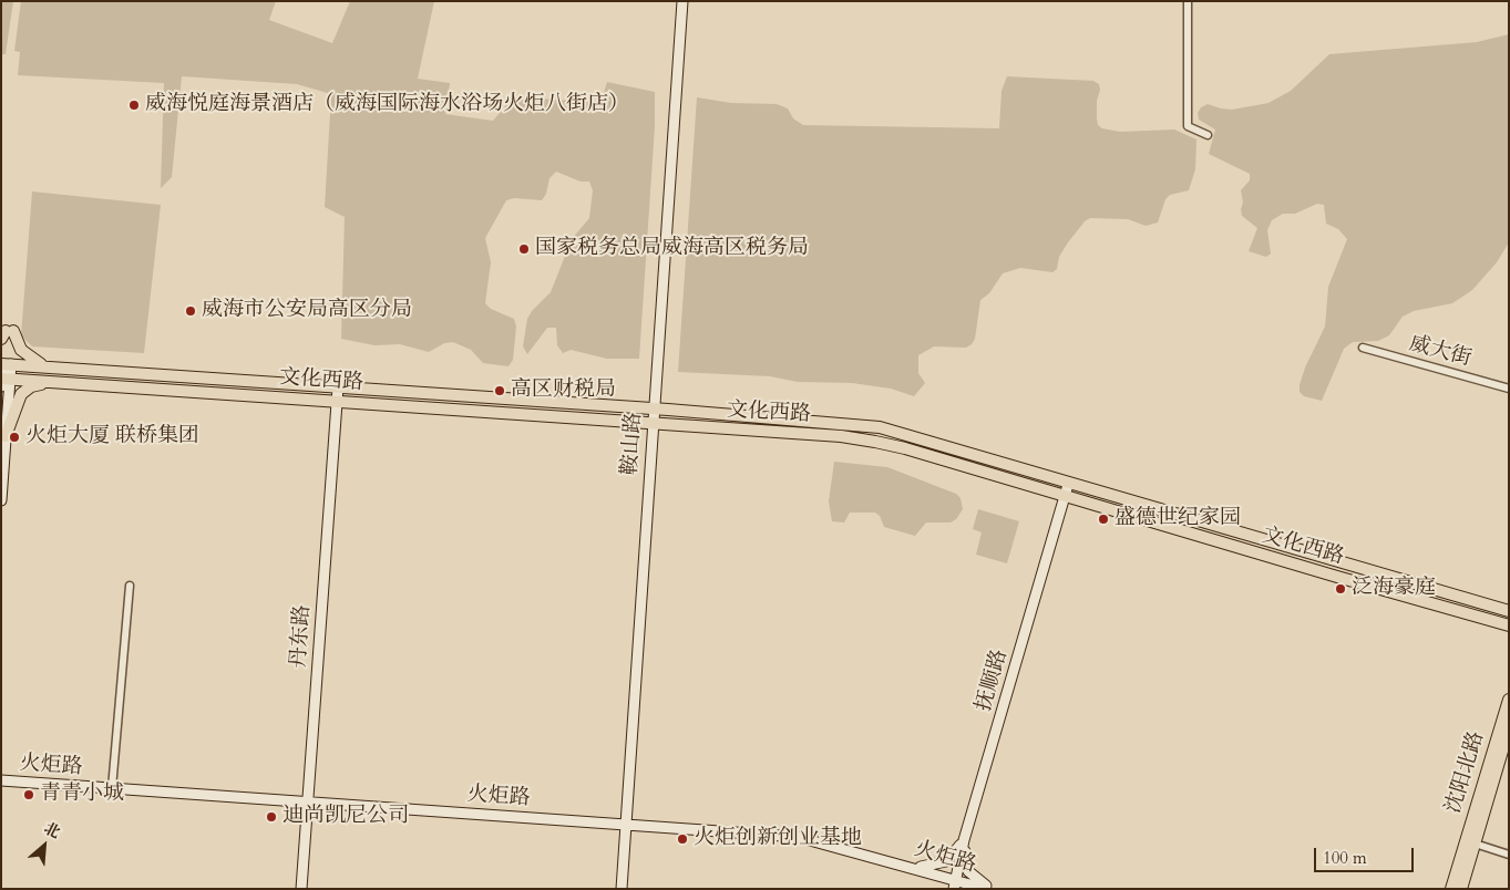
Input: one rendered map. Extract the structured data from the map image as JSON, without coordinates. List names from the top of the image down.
{
  "streets": {
    "main road": [
      "文化西路",
      "鞍山路",
      "丹东路",
      "抚顺路",
      "火炬路",
      "沈阳北路"
    ],
    "street": ["威大街"]
  },
  "crossings": [
    ["文化西路", "鞍山路"],
    ["文化西路", "丹东路"],
    ["文化西路", "抚顺路"],
    ["鞍山路", "火炬路"],
    ["丹东路", "火炬路"],
    ["抚顺路", "火炬路"]
  ],
  "places": [
    "威海悦庭海景酒店（威海国际海水浴场火炬八街店）",
    "国家税务总局威海高区税务局",
    "威海市公安局高区分局",
    "高区财税局",
    "火炬大厦 联桥集团",
    "盛德世纪家园",
    "泛海豪庭",
    "青青小城",
    "迪尚凯尼公司",
    "火炬创新创业基地"
  ],
  "scale_bar": "100 m",
  "north": "top right"
}
